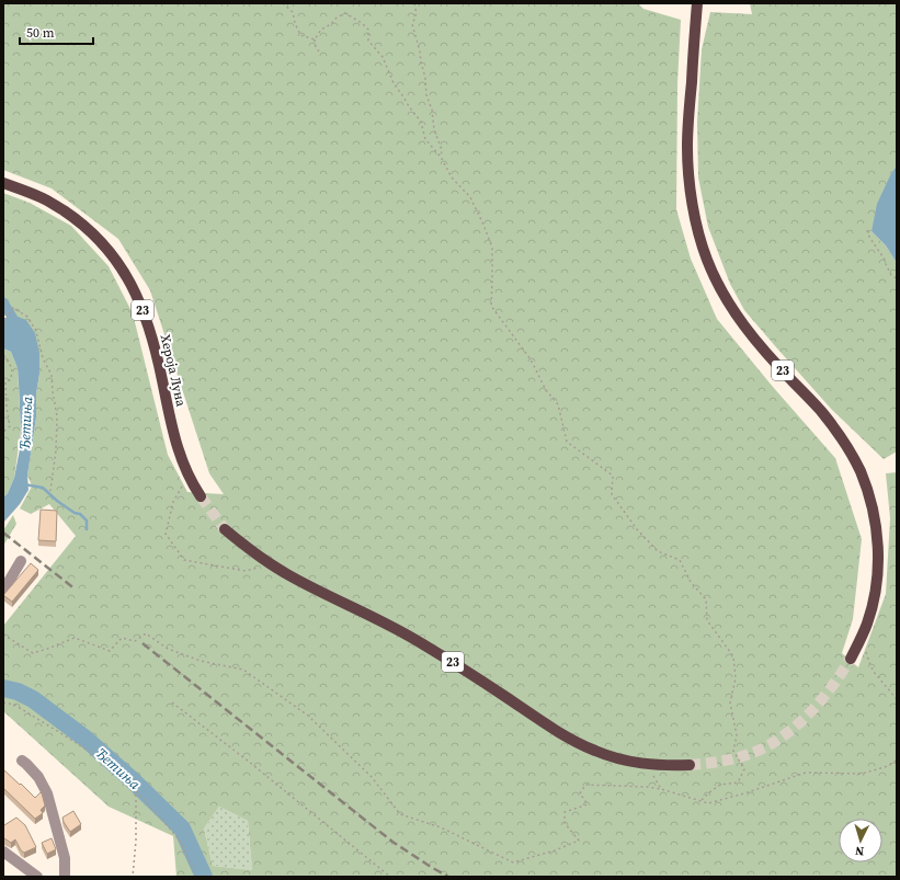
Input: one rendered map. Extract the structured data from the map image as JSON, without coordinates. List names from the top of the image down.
{
  "streets": {
    "main road": ["23", "Хероја Луна"]
  },
  "water": ["Ђетиња"],
  "scale_bar": "50 m",
  "north": "bottom"
}
